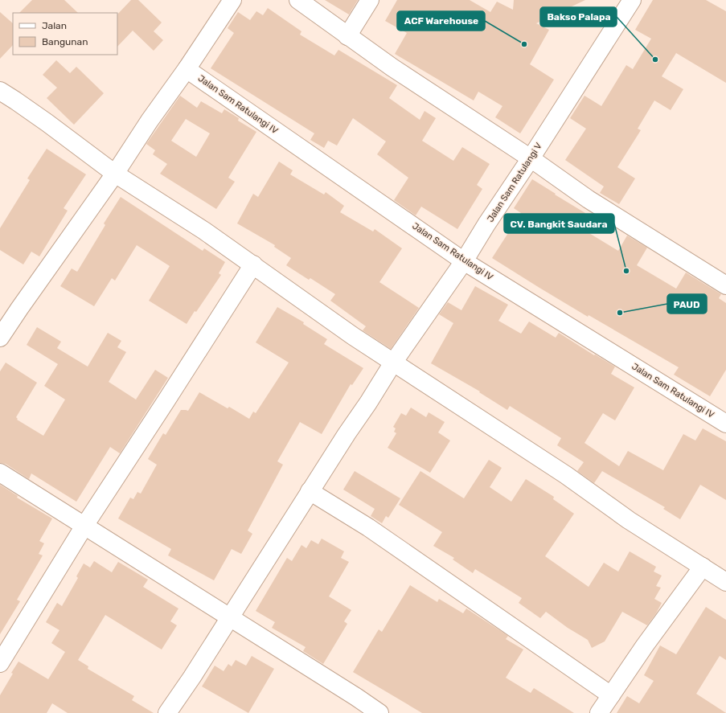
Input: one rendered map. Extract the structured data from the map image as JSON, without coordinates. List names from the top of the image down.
{
  "streets": {
    "street": ["Jalan Sam Ratulangi IV", "Jalan Sam Ratulangi V"]
  },
  "crossings": [
    ["Jalan Sam Ratulangi IV", "Jalan Sam Ratulangi V"]
  ],
  "places": [
    "ACF Warehouse",
    "Bakso Palapa",
    "CV. Bangkit Saudara",
    "PAUD"
  ],
  "legend": ["Jalan", "Bangunan"]
}
